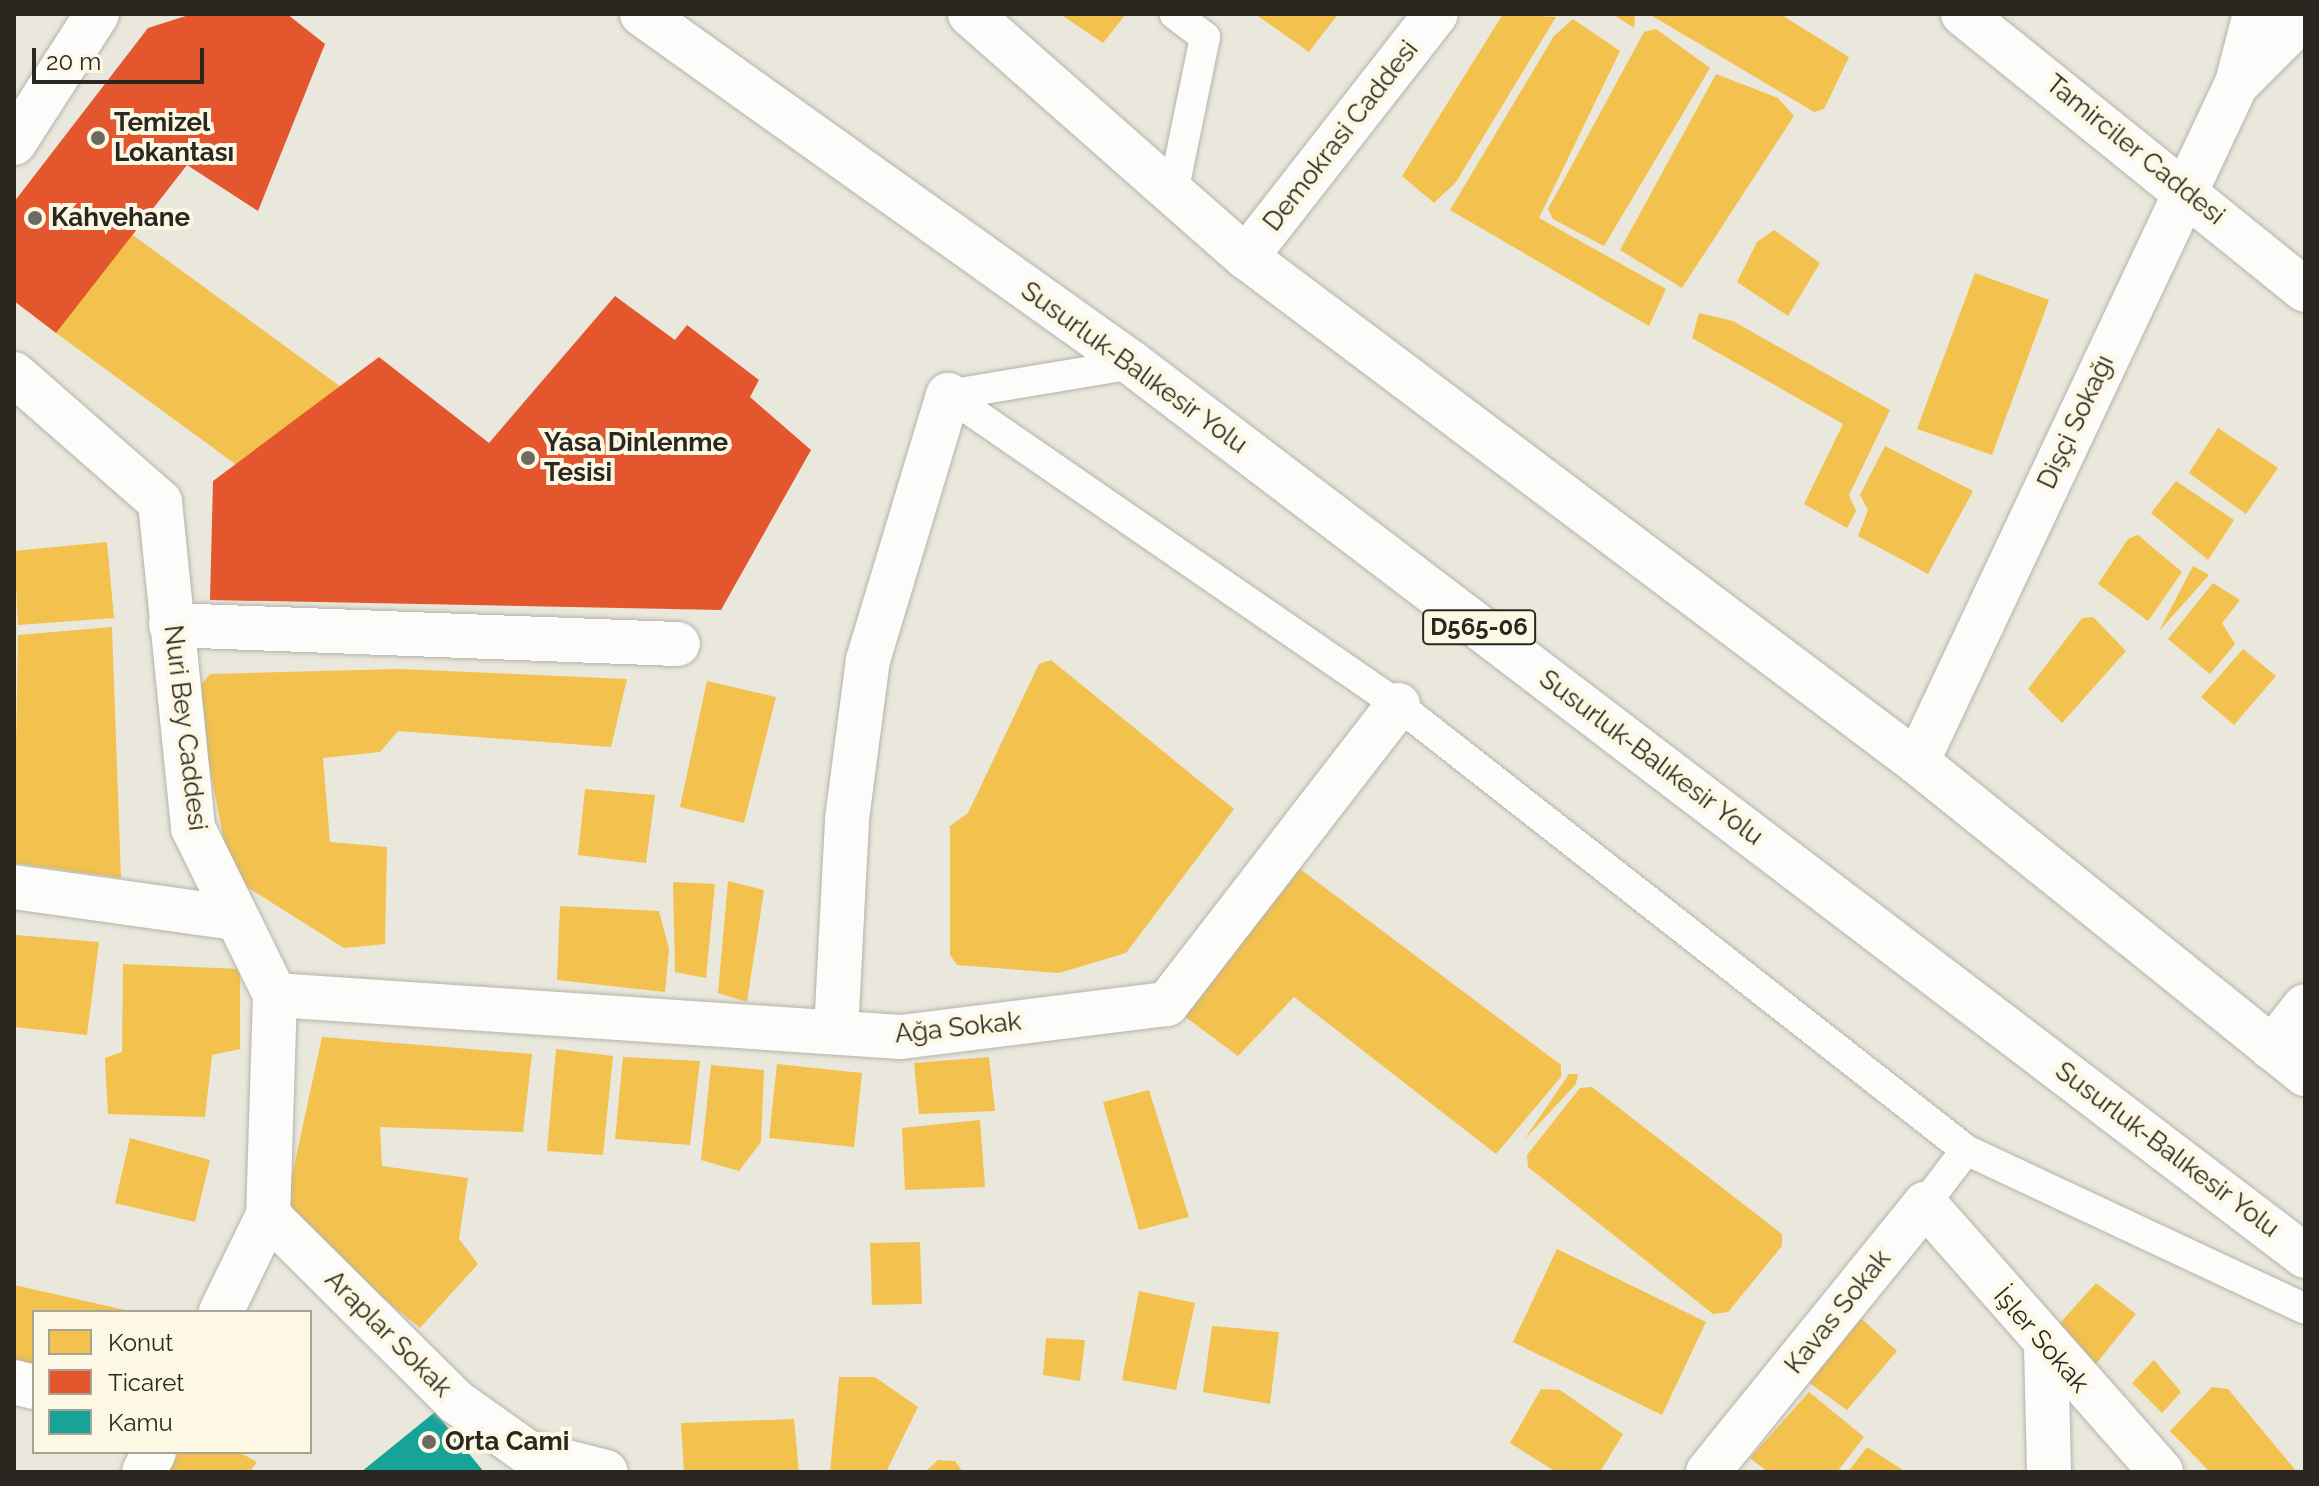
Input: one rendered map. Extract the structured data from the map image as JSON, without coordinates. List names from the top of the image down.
{
  "streets": {
    "main road": [
      "Demokrasi Caddesi",
      "Tamirciler Caddesi",
      "Susurluk-Balıkesir Yolu",
      "Dişçi Sokağı",
      "D565-06",
      "Nuri Bey Caddesi",
      "Ağa Sokak",
      "Kavas Sokak",
      "Araplar Sokak",
      "İşler Sokak"
    ]
  },
  "crossings": [
    ["Tamirciler Caddesi", "Dişçi Sokağı"],
    ["Nuri Bey Caddesi", "Ağa Sokak"],
    ["Nuri Bey Caddesi", "Araplar Sokak"],
    ["Kavas Sokak", "İşler Sokak"]
  ],
  "places": [
    "Temizel Lokantası",
    "Kahvehane",
    "Yasa Dinlenme Tesisi",
    "Orta Cami"
  ],
  "legend": ["Konut", "Ticaret", "Kamu"],
  "scale_bar": "20 m"
}
